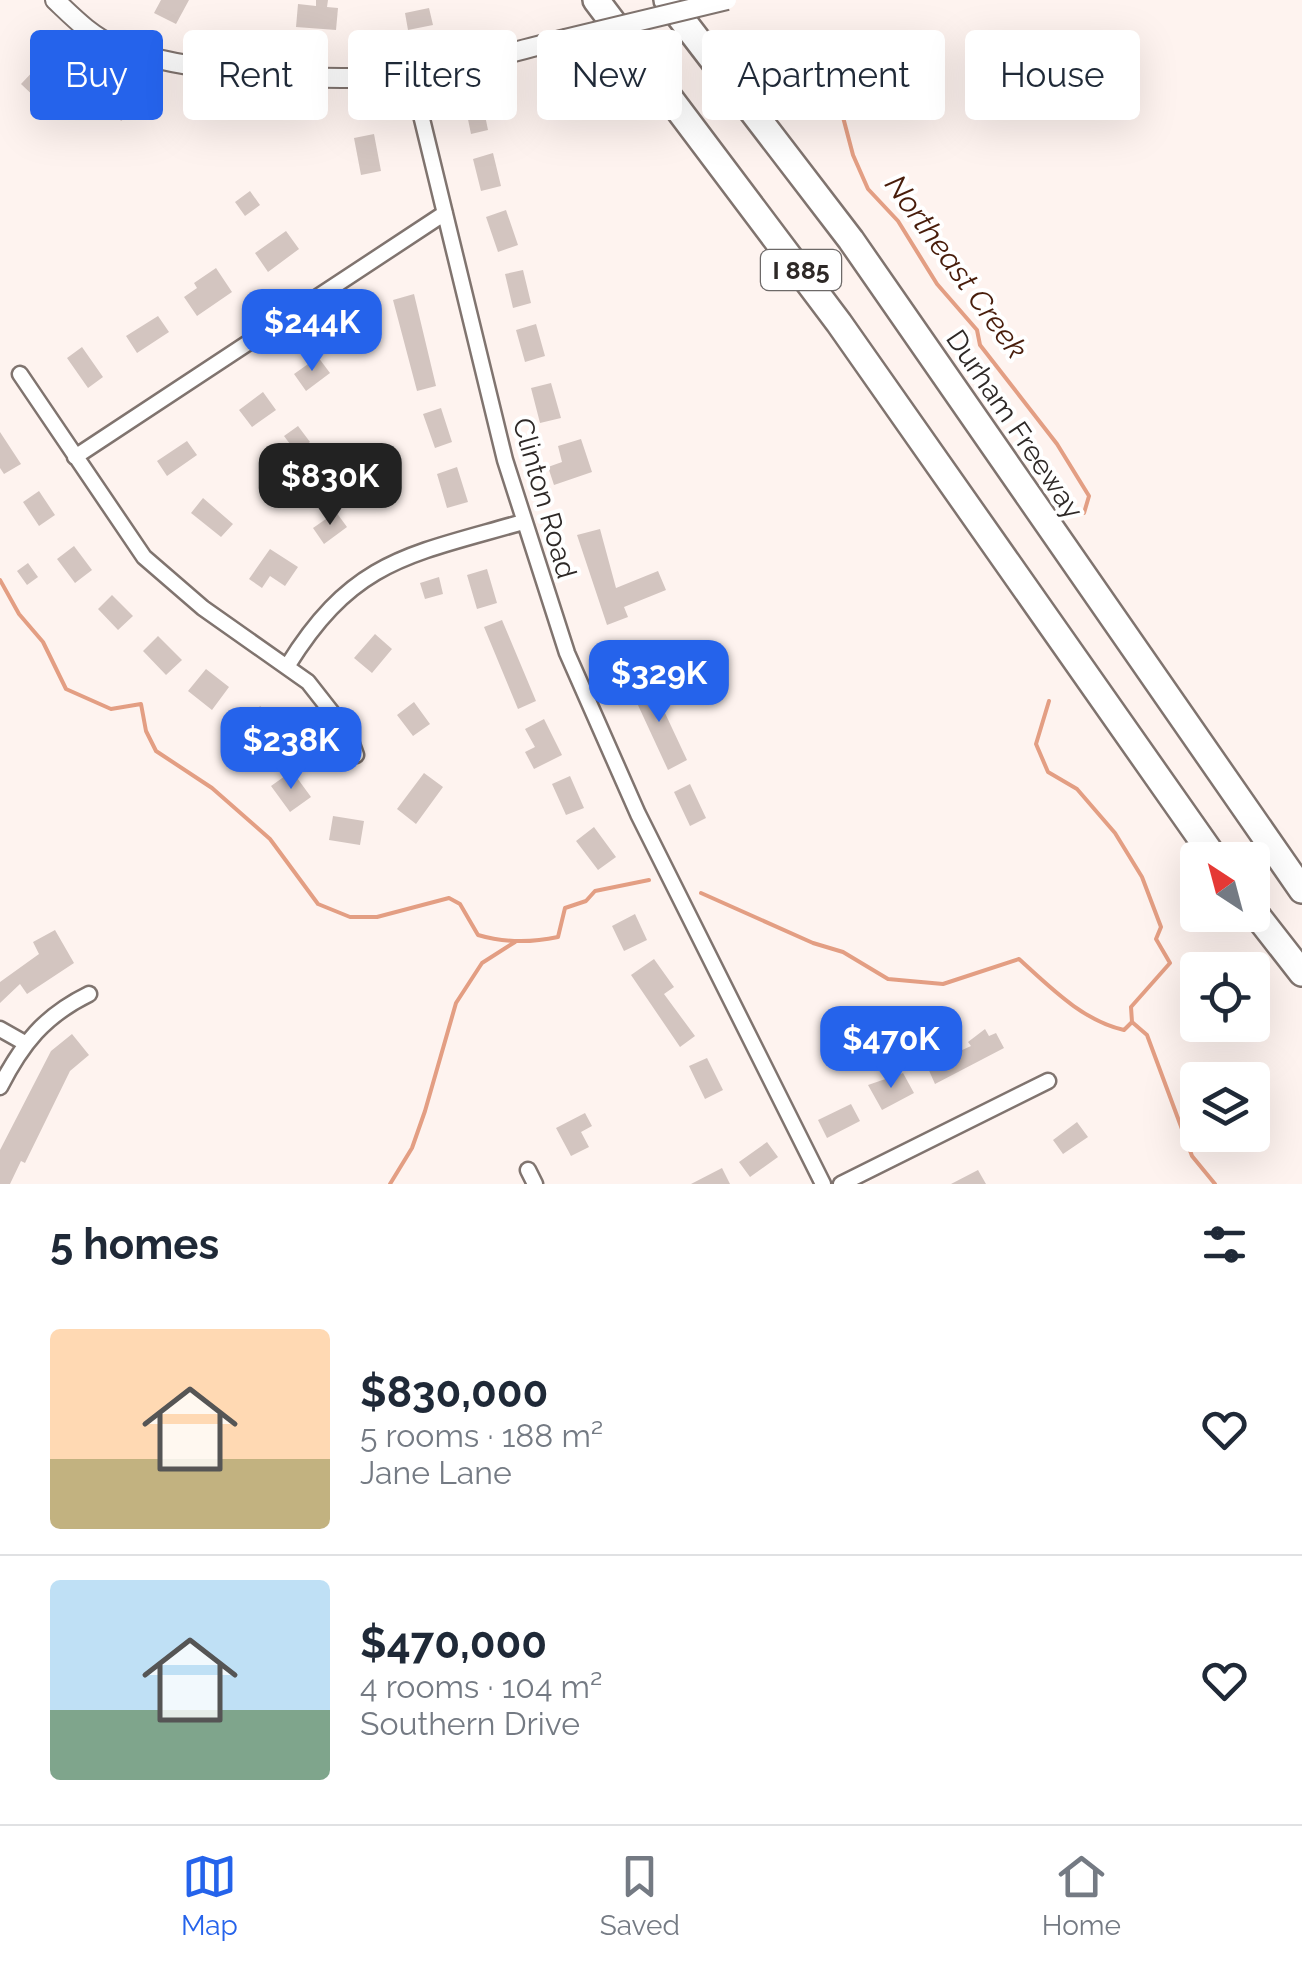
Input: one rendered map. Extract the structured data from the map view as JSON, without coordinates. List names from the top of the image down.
{
  "streets": {
    "highway": ["I 885", "Durham Freeway"],
    "street": ["Clinton Road"]
  },
  "water": ["Northeast Creek"],
  "north": "top left",
  "page": {
    "chip": [
      "Buy",
      "Rent",
      "Filters",
      "New",
      "Apartment",
      "House"
    ],
    "price": [
      "$244K",
      "$830K",
      "$329K",
      "$238K",
      "$470K"
    ],
    "heading": "5 homes",
    "list": [
      {
        "name": "$830,000",
        "note": "5 rooms · 188 m² · Jane Lane"
      },
      {
        "name": "$470,000",
        "note": "4 rooms · 104 m² · Southern Drive"
      }
    ],
    "tabs": ["Map", "Saved", "Home"]
  }
}
